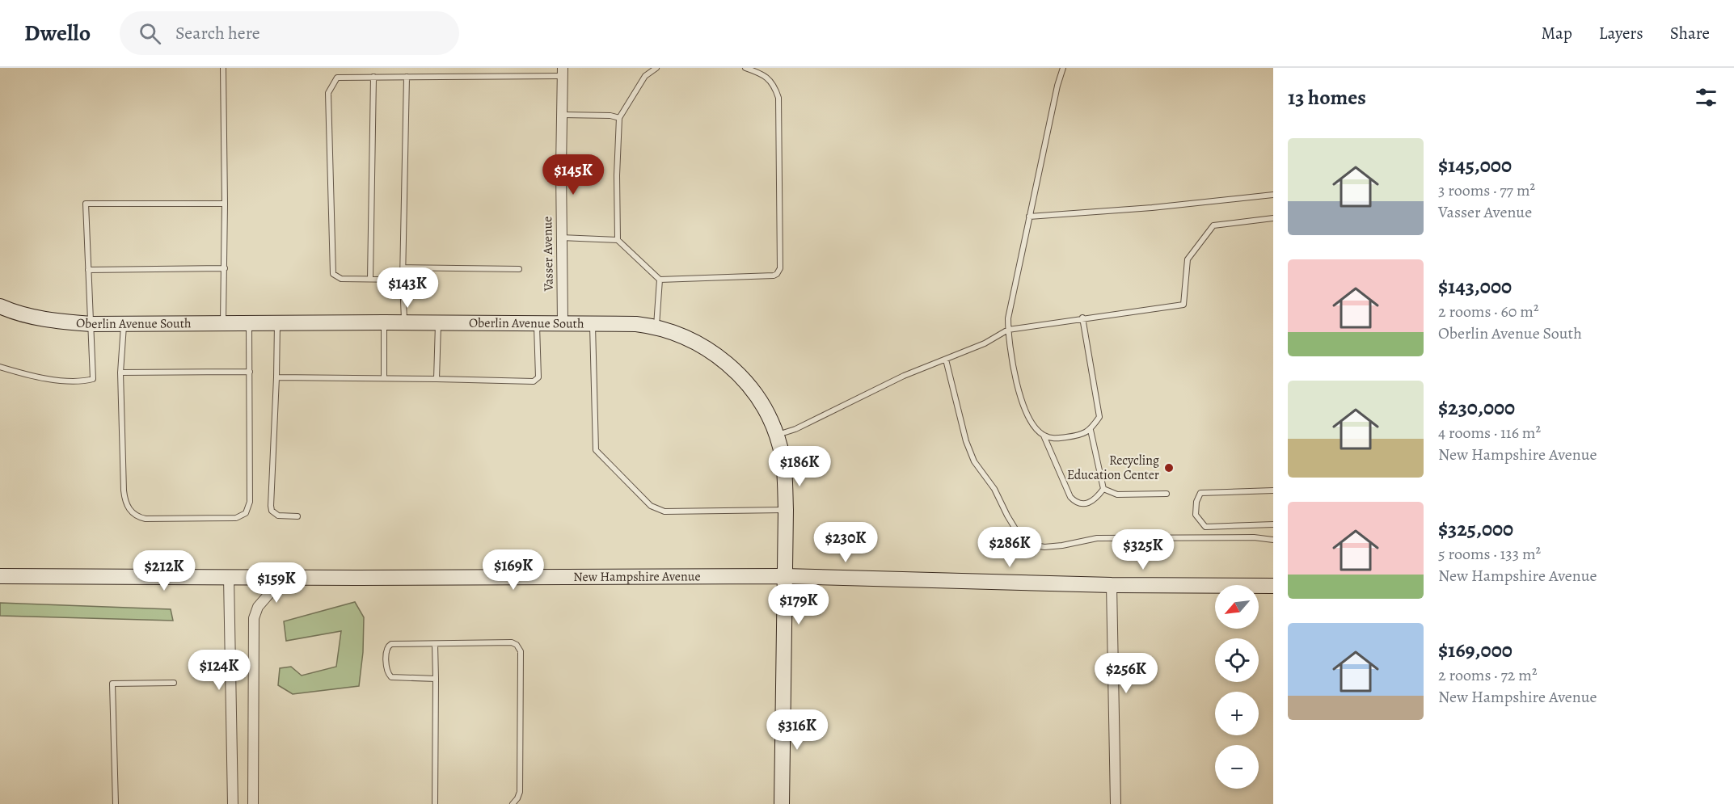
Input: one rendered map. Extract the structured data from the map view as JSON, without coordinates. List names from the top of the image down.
{
  "streets": {
    "main road": ["Oberlin Avenue South", "New Hampshire Avenue"],
    "street": ["Vasser Avenue"]
  },
  "crossings": [
    ["Vasser Avenue", "Oberlin Avenue South"],
    ["Oberlin Avenue South", "New Hampshire Avenue"]
  ],
  "places": ["Recycling Education Center"],
  "north": "bottom left",
  "page": {
    "header": "Dwello",
    "search": "Search here",
    "nav": ["Map", "Layers", "Share"],
    "heading": "13 homes",
    "list": [
      {
        "name": "$145,000",
        "note": "3 rooms · 77 m² · Vasser Avenue"
      },
      {
        "name": "$143,000",
        "note": "2 rooms · 60 m² · Oberlin Avenue South"
      },
      {
        "name": "$230,000",
        "note": "4 rooms · 116 m² · New Hampshire Avenue"
      },
      {
        "name": "$325,000",
        "note": "5 rooms · 133 m² · New Hampshire Avenue"
      },
      {
        "name": "$169,000",
        "note": "2 rooms · 72 m² · New Hampshire Avenue"
      }
    ],
    "price": [
      "$145K",
      "$143K",
      "$186K",
      "$230K",
      "$286K",
      "$325K",
      "$169K",
      "$212K",
      "$159K",
      "$179K",
      "$124K",
      "$256K",
      "$316K"
    ],
    "map_buttons": ["+", "−"]
  }
}
